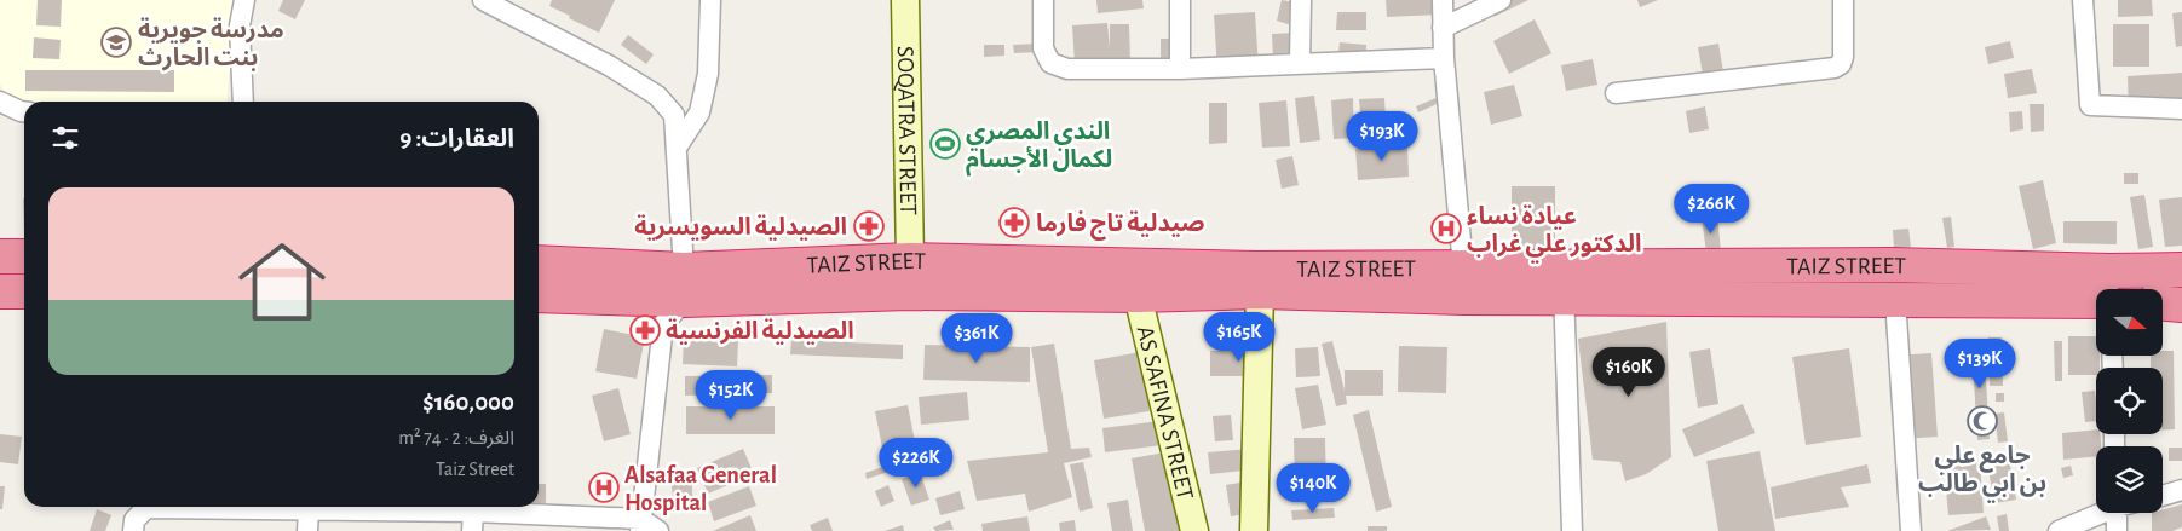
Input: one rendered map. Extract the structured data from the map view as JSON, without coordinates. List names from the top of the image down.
{
  "streets": {
    "highway": ["TAIZ STREET"],
    "street": ["SOQATRA STREET", "AS SAFINA STREET"]
  },
  "crossings": [
    ["SOQATRA STREET", "TAIZ STREET"],
    ["TAIZ STREET", "AS SAFINA STREET"]
  ],
  "places": {
    "school or university": ["مدرسة جويرية بنت الحارث"],
    "sports": ["الندي المصري لكمال الأجسام"],
    "pharmacy": ["صيدلية تاج فارما", "الصيدلية السويسرية", "الصيدلية الفرنسية"],
    "hospital": ["عيادة نساء الدكتور علي غراب", "Alsafaa General Hospital"],
    "mosque": ["جامع علي بن ابي طالب"]
  },
  "north": "right",
  "page": {
    "heading": "العقارات: 9",
    "price": [
      "$193K",
      "$266K",
      "$165K",
      "$361K",
      "$139K",
      "$160K",
      "$152K",
      "$226K",
      "$140K"
    ],
    "list": [
      {
        "name": "$160,000",
        "note": "الغرف: 2 · 74 m² · Taiz Street"
      }
    ]
  }
}
